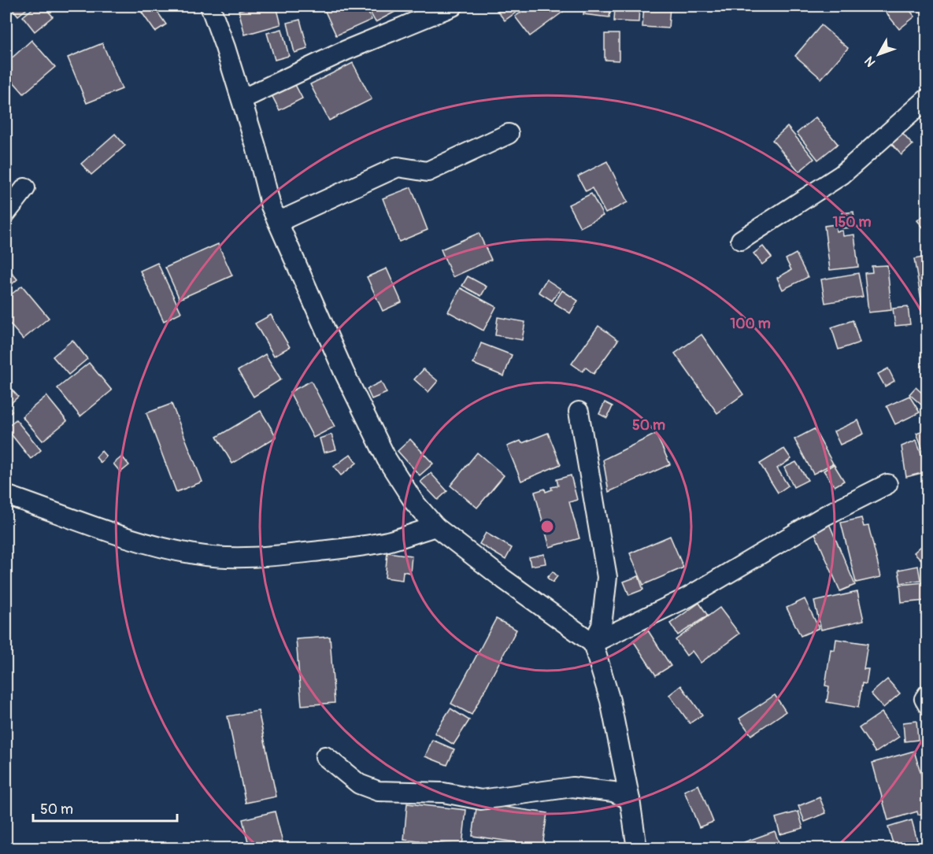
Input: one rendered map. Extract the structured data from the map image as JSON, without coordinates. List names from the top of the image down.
{
  "scale_bar": "50 m",
  "north": "bottom left",
  "rings": ["150 m", "100 m", "50 m"]
}
